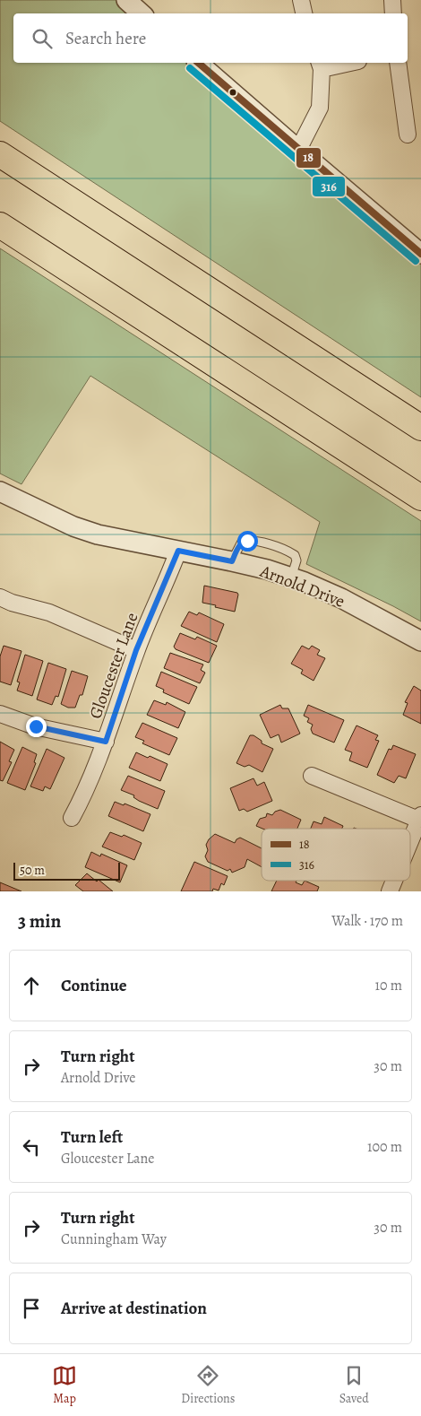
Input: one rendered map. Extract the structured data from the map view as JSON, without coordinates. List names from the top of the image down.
{
  "streets": {
    "street": ["Arnold Drive", "Gloucester Lane"]
  },
  "crossings": [
    ["Arnold Drive", "Gloucester Lane"]
  ],
  "lines": ["transit line 18", "transit line 316"],
  "legend": ["18", "316"],
  "scale_bar": "50 m",
  "page": {
    "search": "Search here",
    "scale": "50 m",
    "heading": ["3 min", "Walk · 170 m"],
    "list": [
      ["Continue", "10 m"],
      ["Turn right", "Arnold Drive", "30 m"],
      ["Turn left", "Gloucester Lane", "100 m"],
      ["Turn right", "Cunningham Way", "30 m"],
      "Arrive at destination"
    ],
    "nav": ["Map", "Directions", "Saved"]
  }
}
